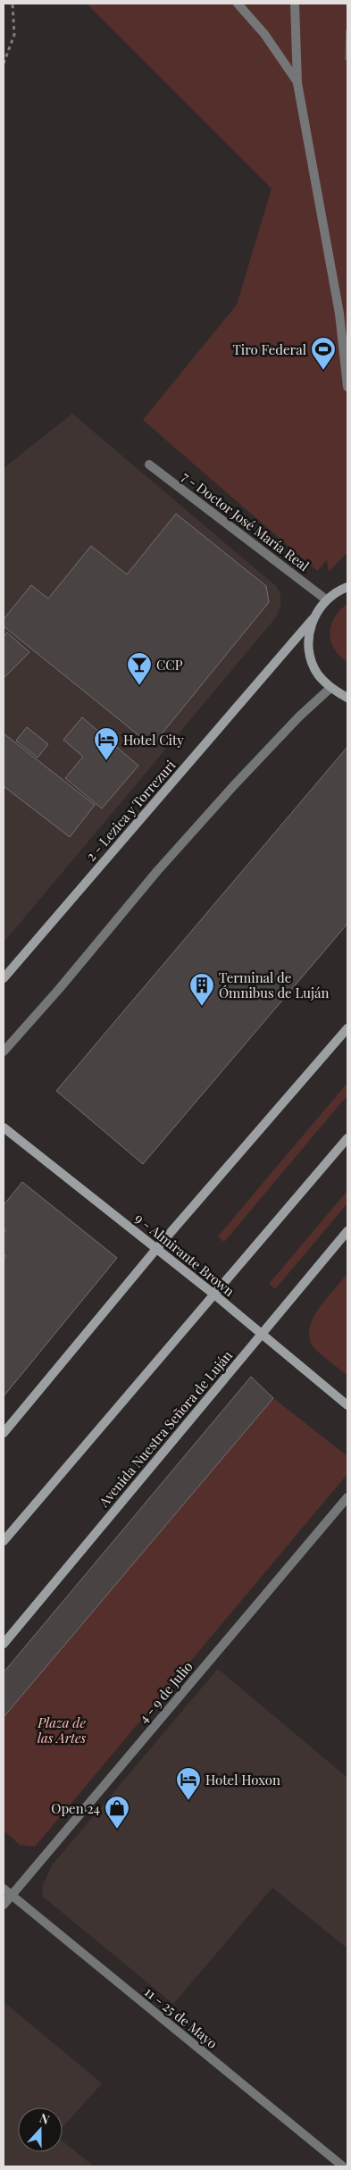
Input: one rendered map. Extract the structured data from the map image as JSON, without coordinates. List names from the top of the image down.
{
  "streets": {
    "street": [
      "7 - Doctor José María Real",
      "2 - Lezica y Torrezuri",
      "9 - Almirante Brown",
      "Avenida Nuestra Señora de Luján",
      "4 - 9 de Julio",
      "11 - 25 de Mayo"
    ]
  },
  "crossings": [
    ["7 - Doctor José María Real", "2 - Lezica y Torrezuri"],
    ["9 - Almirante Brown", "Avenida Nuestra Señora de Luján"],
    ["4 - 9 de Julio", "11 - 25 de Mayo"]
  ],
  "parks": ["Plaza de las Artes"],
  "places": {
    "sports": ["Tiro Federal"],
    "bar": ["CCP"],
    "hotel": ["Hotel City", "Hotel Hoxon"],
    "building": ["Terminal de Ómnibus de Luján"],
    "shop": ["Open 24"]
  },
  "north": "top"
}
